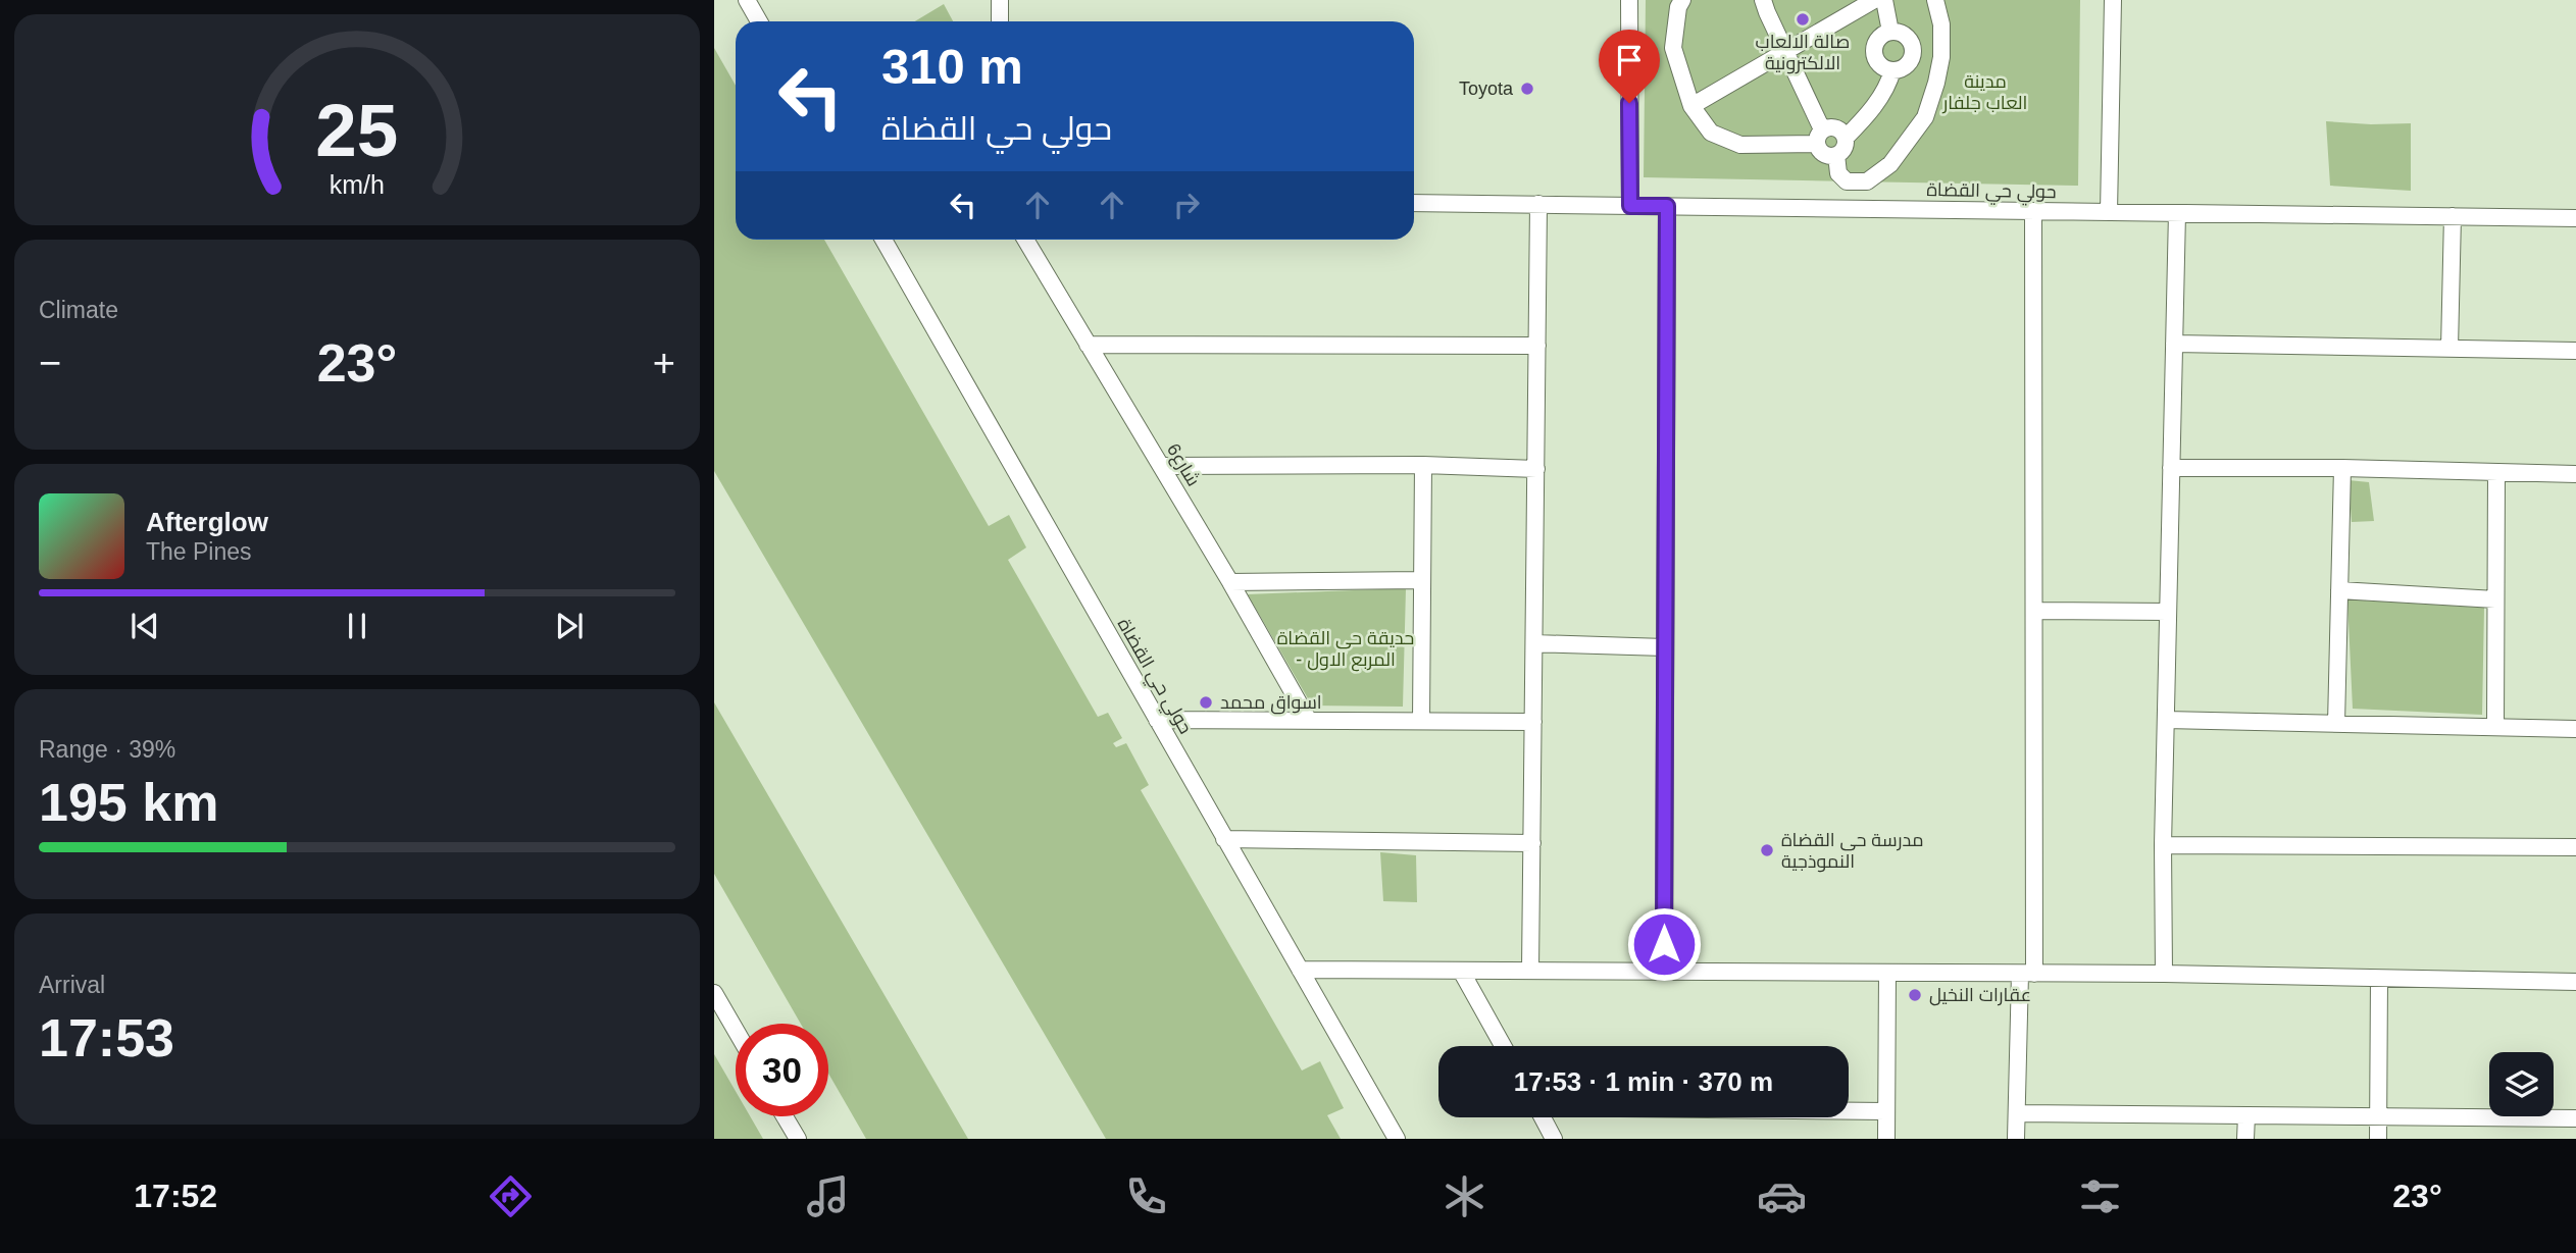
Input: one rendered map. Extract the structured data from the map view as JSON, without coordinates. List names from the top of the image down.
{
  "streets": {
    "street": ["حولي حي القضاة", "شارع6"]
  },
  "parks": ["مدينة العاب جلفار", "حديقة حي القضاة - المربع الاول"],
  "places": [
    "صالة الالعاب الالكترونية",
    "Toyota",
    "اسواق محمد",
    "مدرسة حي القضاة النموذجية",
    "عقارات النخيل"
  ],
  "page": {
    "turn": ["310 m", "حولي حي القضاة"],
    "tile": [
      "Climate",
      ["Range · 39%", "195 km"],
      ["Arrival", "17:53"]
    ],
    "heat": ["−", "23°", "+"],
    "song": ["Afterglow", "The Pines"],
    "limit": "30",
    "trip": "17:53 · 1 min · 370 m",
    "tabs": ["17:52", "23°"],
    "gauge": ["25", "km/h"]
  }
}
